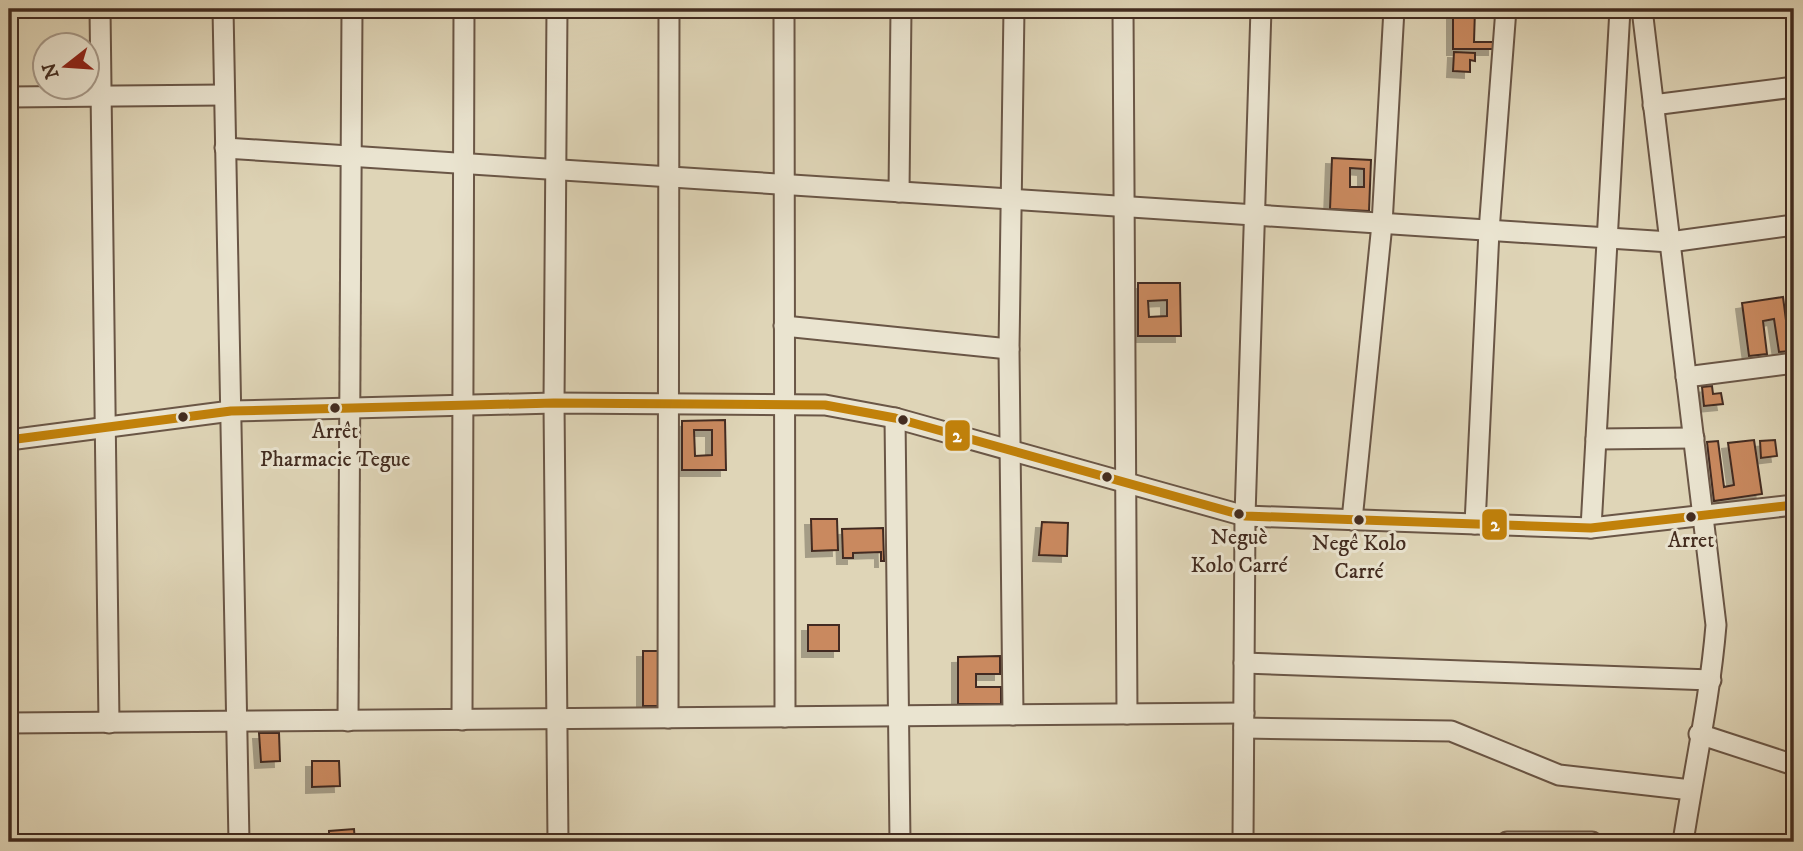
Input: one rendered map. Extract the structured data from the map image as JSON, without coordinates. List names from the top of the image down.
{
  "places": [
    "Arrêt Pharmacie Tegue",
    "Neguè Kolo Carré",
    "Arret",
    "Negê Kolo Carré"
  ],
  "lines": ["transit line 2"],
  "north": "left"
}
